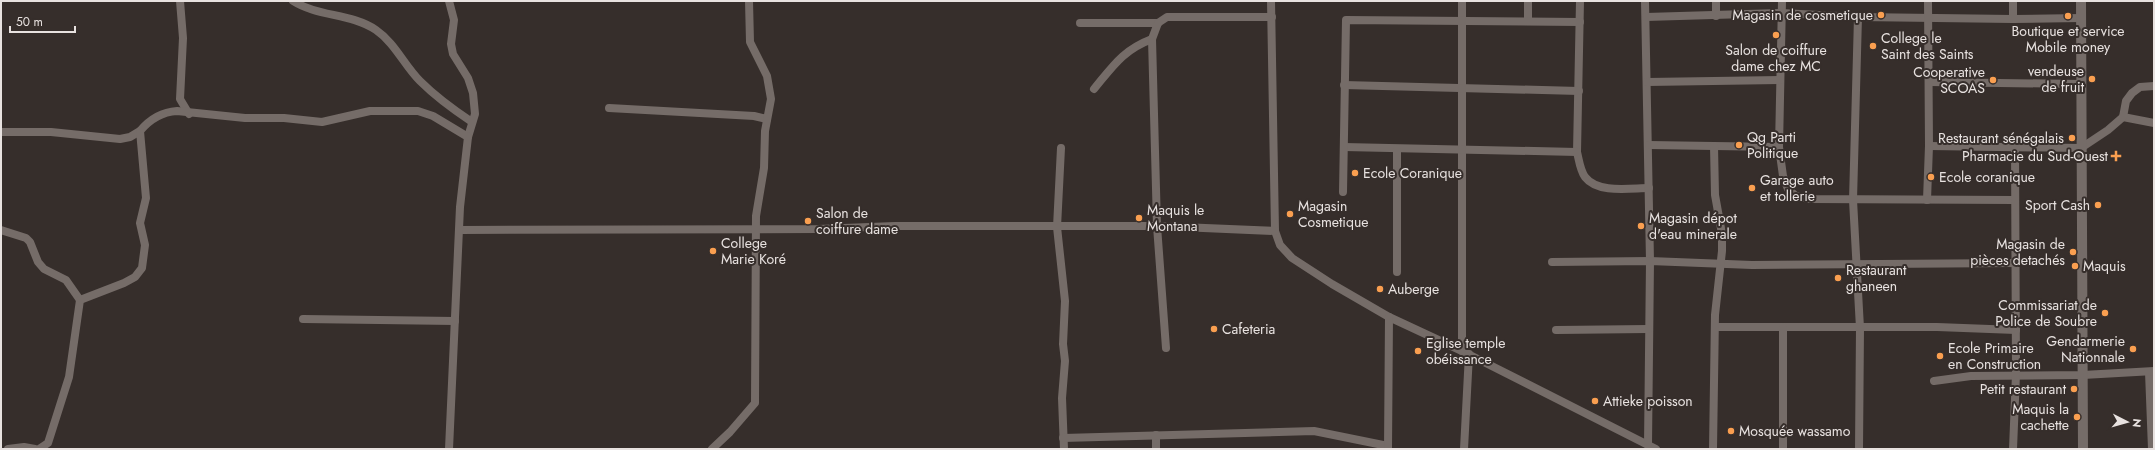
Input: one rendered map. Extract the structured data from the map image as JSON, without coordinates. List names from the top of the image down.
{
  "places": {
    "other": [
      "Magasin de cosmetique",
      "Boutique et service Mobile money",
      "Salon de coiffure dame chez MC",
      "College le Saint des Saints",
      "vendeuse de fruit",
      "Cooperative SCOAS",
      "Restaurant sénégalais",
      "Qg Parti Politique",
      "Ecole Coranique",
      "Ecole coranique",
      "Garage auto et tollerie",
      "Sport Cash",
      "Magasin Cosmetique",
      "Maquis le Montana",
      "Salon de coiffure dame",
      "Magasin dépot d'eau minerale",
      "College Marie Koré",
      "Magasin de pièces detachés",
      "Maquis",
      "Restaurant ghaneen",
      "Auberge",
      "Commissariat de Police de Soubre",
      "Cafeteria",
      "Gendarmerie Nationnale",
      "Eglise temple obéissance",
      "Ecole Primaire en Construction",
      "Petit restaurant",
      "Attieke poisson",
      "Maquis la cachette",
      "Mosquée wassamo"
    ],
    "health": ["Pharmacie du Sud-Ouest"]
  },
  "scale_bar": "50 m",
  "north": "right"
}
